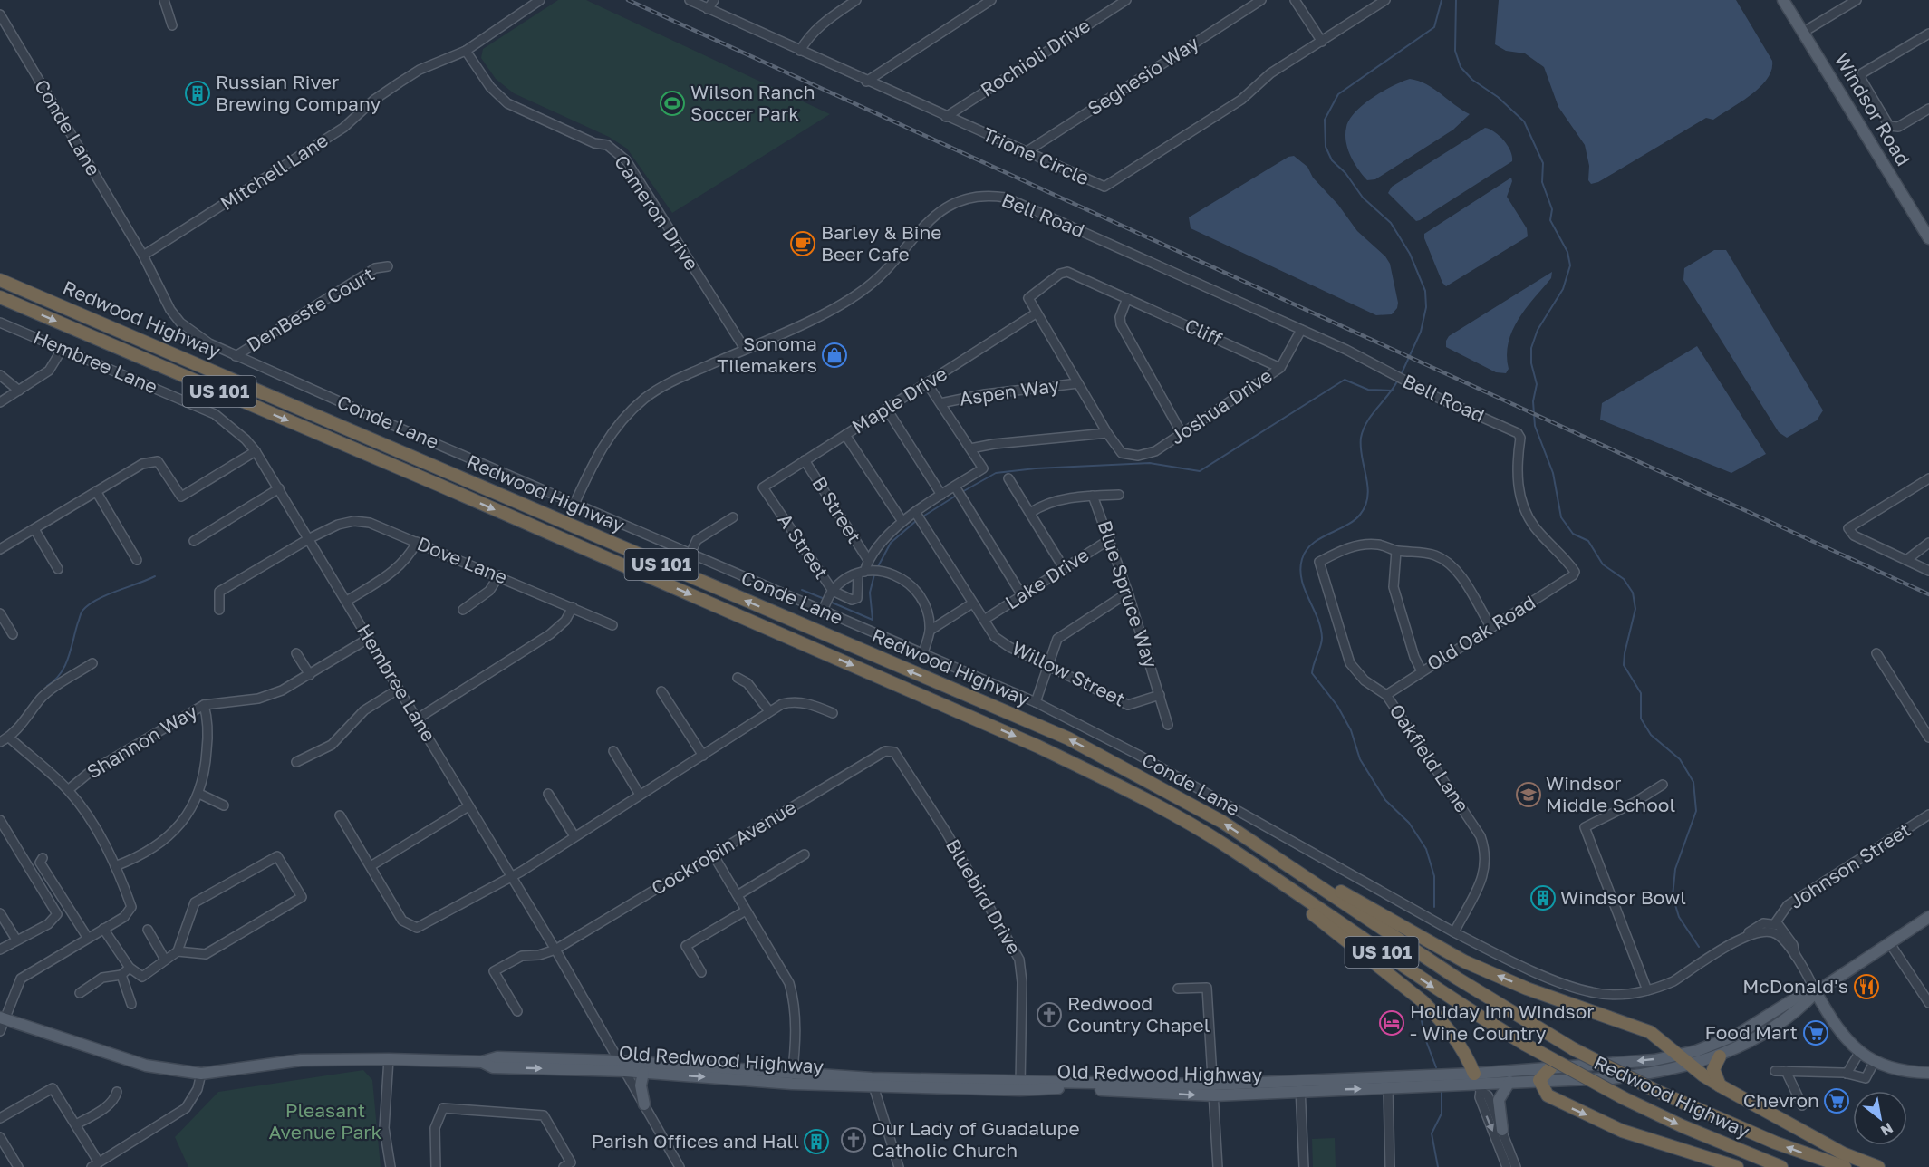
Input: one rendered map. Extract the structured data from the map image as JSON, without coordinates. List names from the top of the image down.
{
  "streets": {
    "highway": ["Redwood Highway", "US 101"],
    "main road": ["Windsor Road", "Old Redwood Highway"],
    "street": [
      "Rochioli Drive",
      "Seghesio Way",
      "Conde Lane",
      "Trione Circle",
      "Mitchell Lane",
      "Cameron Drive",
      "Bell Road",
      "DenBeste Court",
      "Cliff",
      "Hembree Lane",
      "Aspen Way",
      "Maple Drive",
      "Joshua Drive",
      "B Street",
      "A Street",
      "Dove Lane",
      "Lake Drive",
      "Blue Spruce Way",
      "Old Oak Road",
      "Willow Street",
      "Shannon Way",
      "Oakfield Lane",
      "Cockrobin Avenue",
      "Johnson Street",
      "Bluebird Drive"
    ]
  },
  "crossings": [
    ["Rochioli Drive", "Trione Circle"],
    ["Seghesio Way", "Trione Circle"],
    ["Conde Lane", "Mitchell Lane"],
    ["Conde Lane", "Bell Road"],
    ["Conde Lane", "DenBeste Court"],
    ["Conde Lane", "A Street"],
    ["Conde Lane", "Oakfield Lane"],
    ["Conde Lane", "Johnson Street"],
    ["Conde Lane", "Old Redwood Highway"],
    ["Mitchell Lane", "Cameron Drive"],
    ["Cameron Drive", "Bell Road"],
    ["Bell Road", "Joshua Drive"],
    ["Bell Road", "Old Oak Road"],
    ["Cliff", "Maple Drive"],
    ["Cliff", "Joshua Drive"],
    ["Hembree Lane", "Dove Lane"],
    ["Hembree Lane", "Shannon Way"],
    ["Hembree Lane", "Cockrobin Avenue"],
    ["Hembree Lane", "Old Redwood Highway"],
    ["Maple Drive", "B Street"],
    ["Maple Drive", "A Street"],
    ["Lake Drive", "Blue Spruce Way"],
    ["Lake Drive", "Willow Street"],
    ["Blue Spruce Way", "Willow Street"],
    ["Old Oak Road", "Oakfield Lane"],
    ["Cockrobin Avenue", "Bluebird Drive"],
    ["Bluebird Drive", "Old Redwood Highway"]
  ],
  "parks": ["Pleasant Avenue Park"],
  "places": {
    "building": ["Russian River Brewing Company", "Windsor Bowl", "Parish Offices and Hall"],
    "sports": ["Wilson Ranch Soccer Park"],
    "cafe": ["Barley & Bine Beer Cafe"],
    "shop": ["Sonoma Tilemakers"],
    "school or university": ["Windsor Middle School"],
    "restaurant": ["McDonald's"],
    "church": ["Redwood Country Chapel", "Our Lady of Guadalupe Catholic Church"],
    "hotel": ["Holiday Inn Windsor - Wine Country"],
    "supermarket": ["Food Mart", "Chevron"]
  },
  "north": "bottom right"
}
